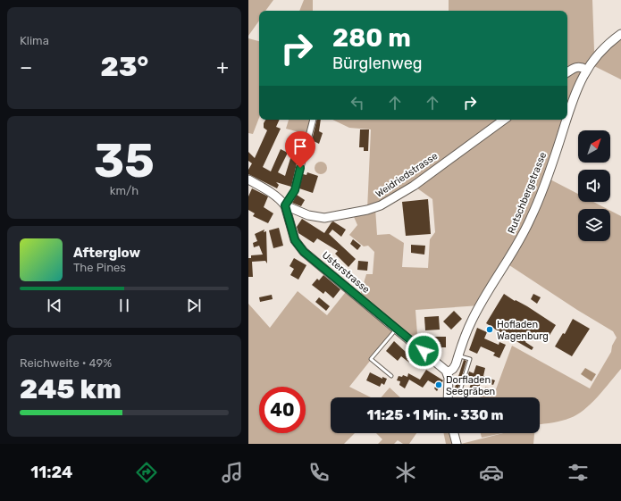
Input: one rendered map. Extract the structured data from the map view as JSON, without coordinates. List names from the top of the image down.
{
  "streets": {
    "street": ["Weidriedstrasse", "Rutschbergstrasse", "Usterstrasse"]
  },
  "crossings": [
    ["Weidriedstrasse", "Usterstrasse"],
    ["Rutschbergstrasse", "Usterstrasse"]
  ],
  "places": ["Hofladen Wagenburg", "Dorfladen Seegräben"],
  "north": "top right",
  "page": {
    "tile": [
      "Klima",
      ["35", "km/h"],
      ["Reichweite · 49%", "245 km"]
    ],
    "turn": ["280 m", "Bürglenweg"],
    "heat": ["−", "23°", "+"],
    "song": ["Afterglow", "The Pines"],
    "limit": "40",
    "trip": "11:25 · 1 Min. · 330 m",
    "tabs": "11:24"
  }
}
